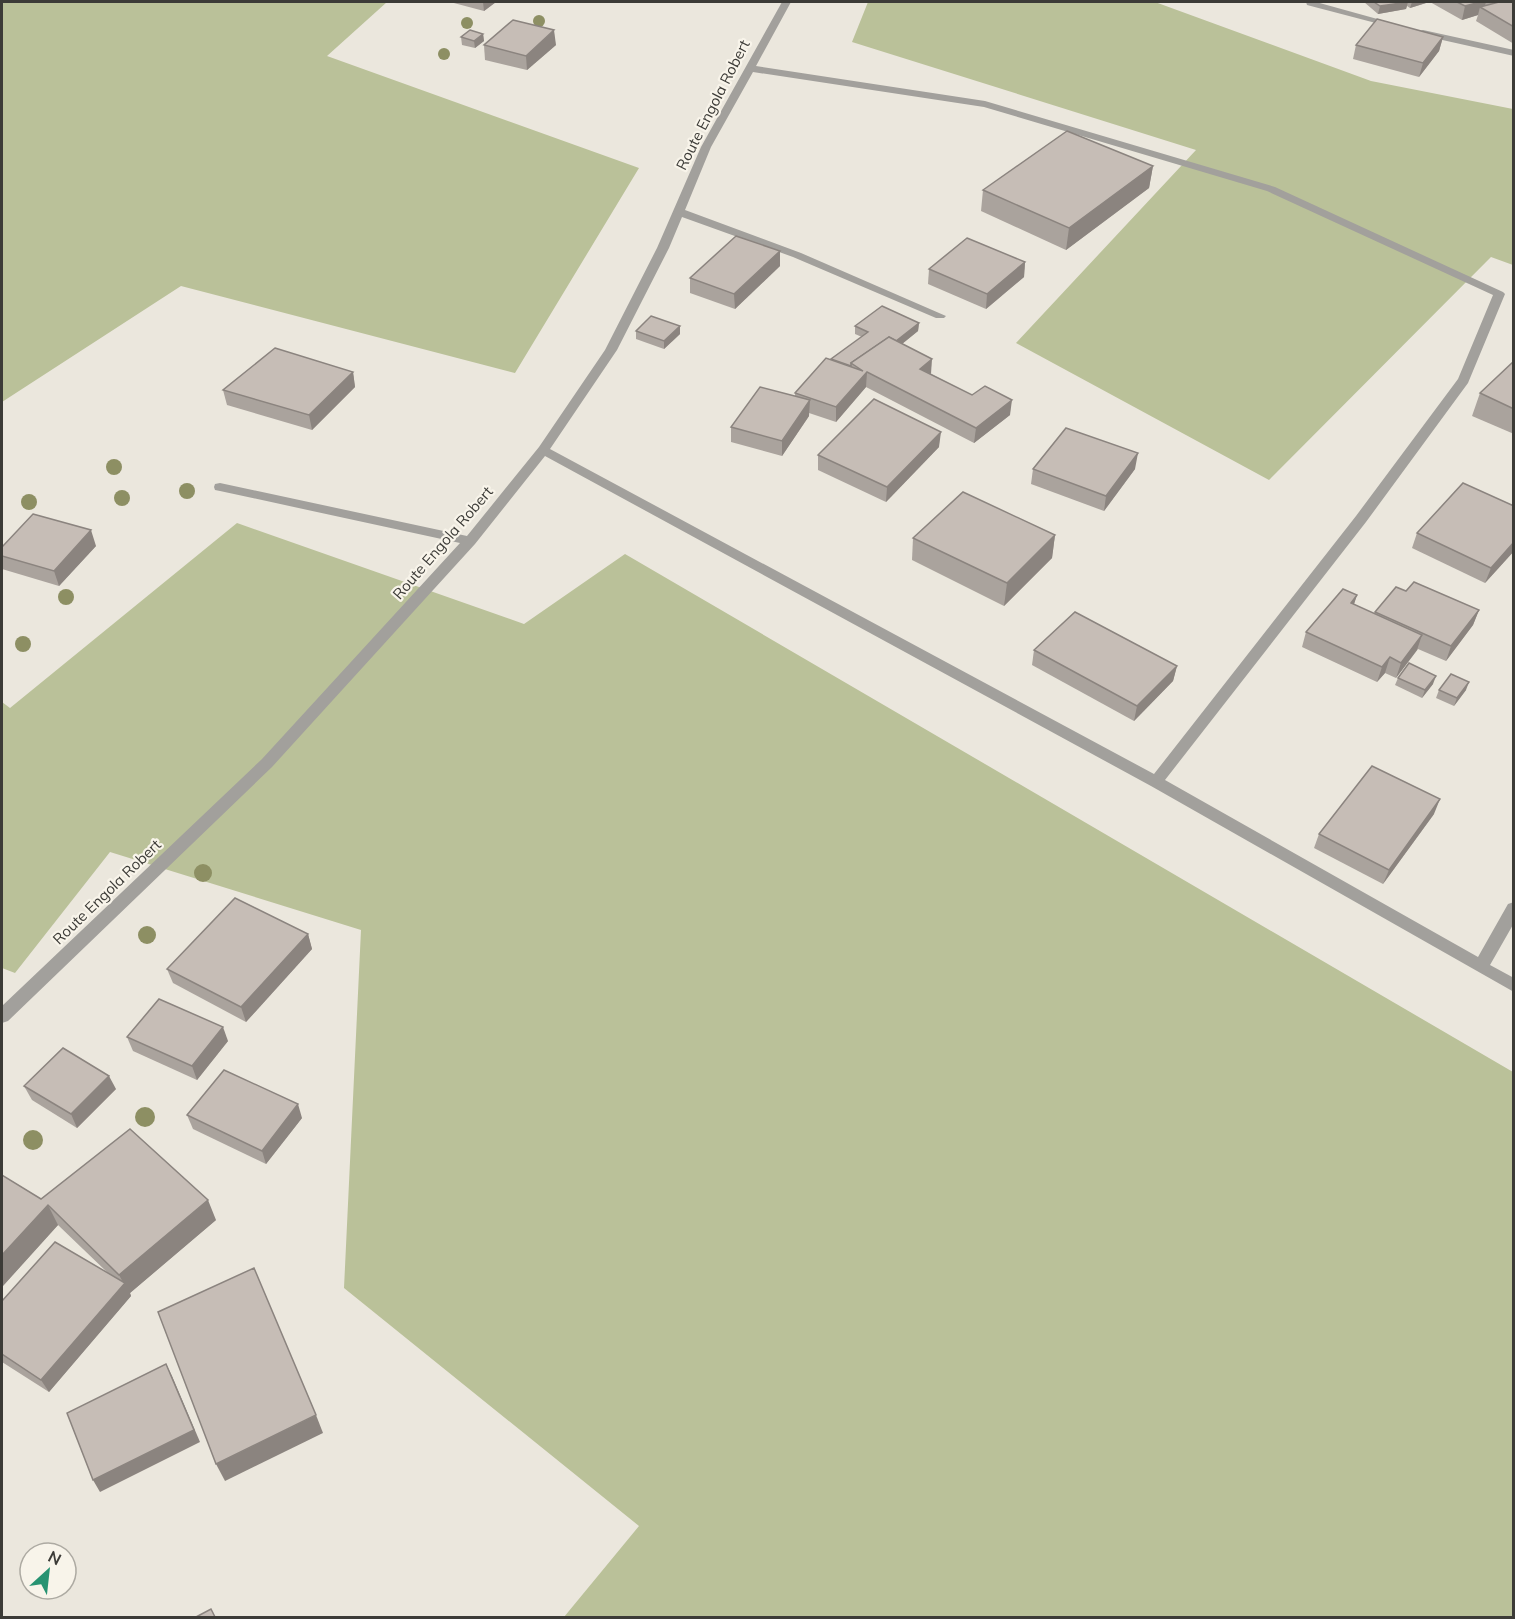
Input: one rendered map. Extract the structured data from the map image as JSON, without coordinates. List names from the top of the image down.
{
  "streets": {
    "street": ["Route Engola Robert"]
  },
  "north": "top right"
}
